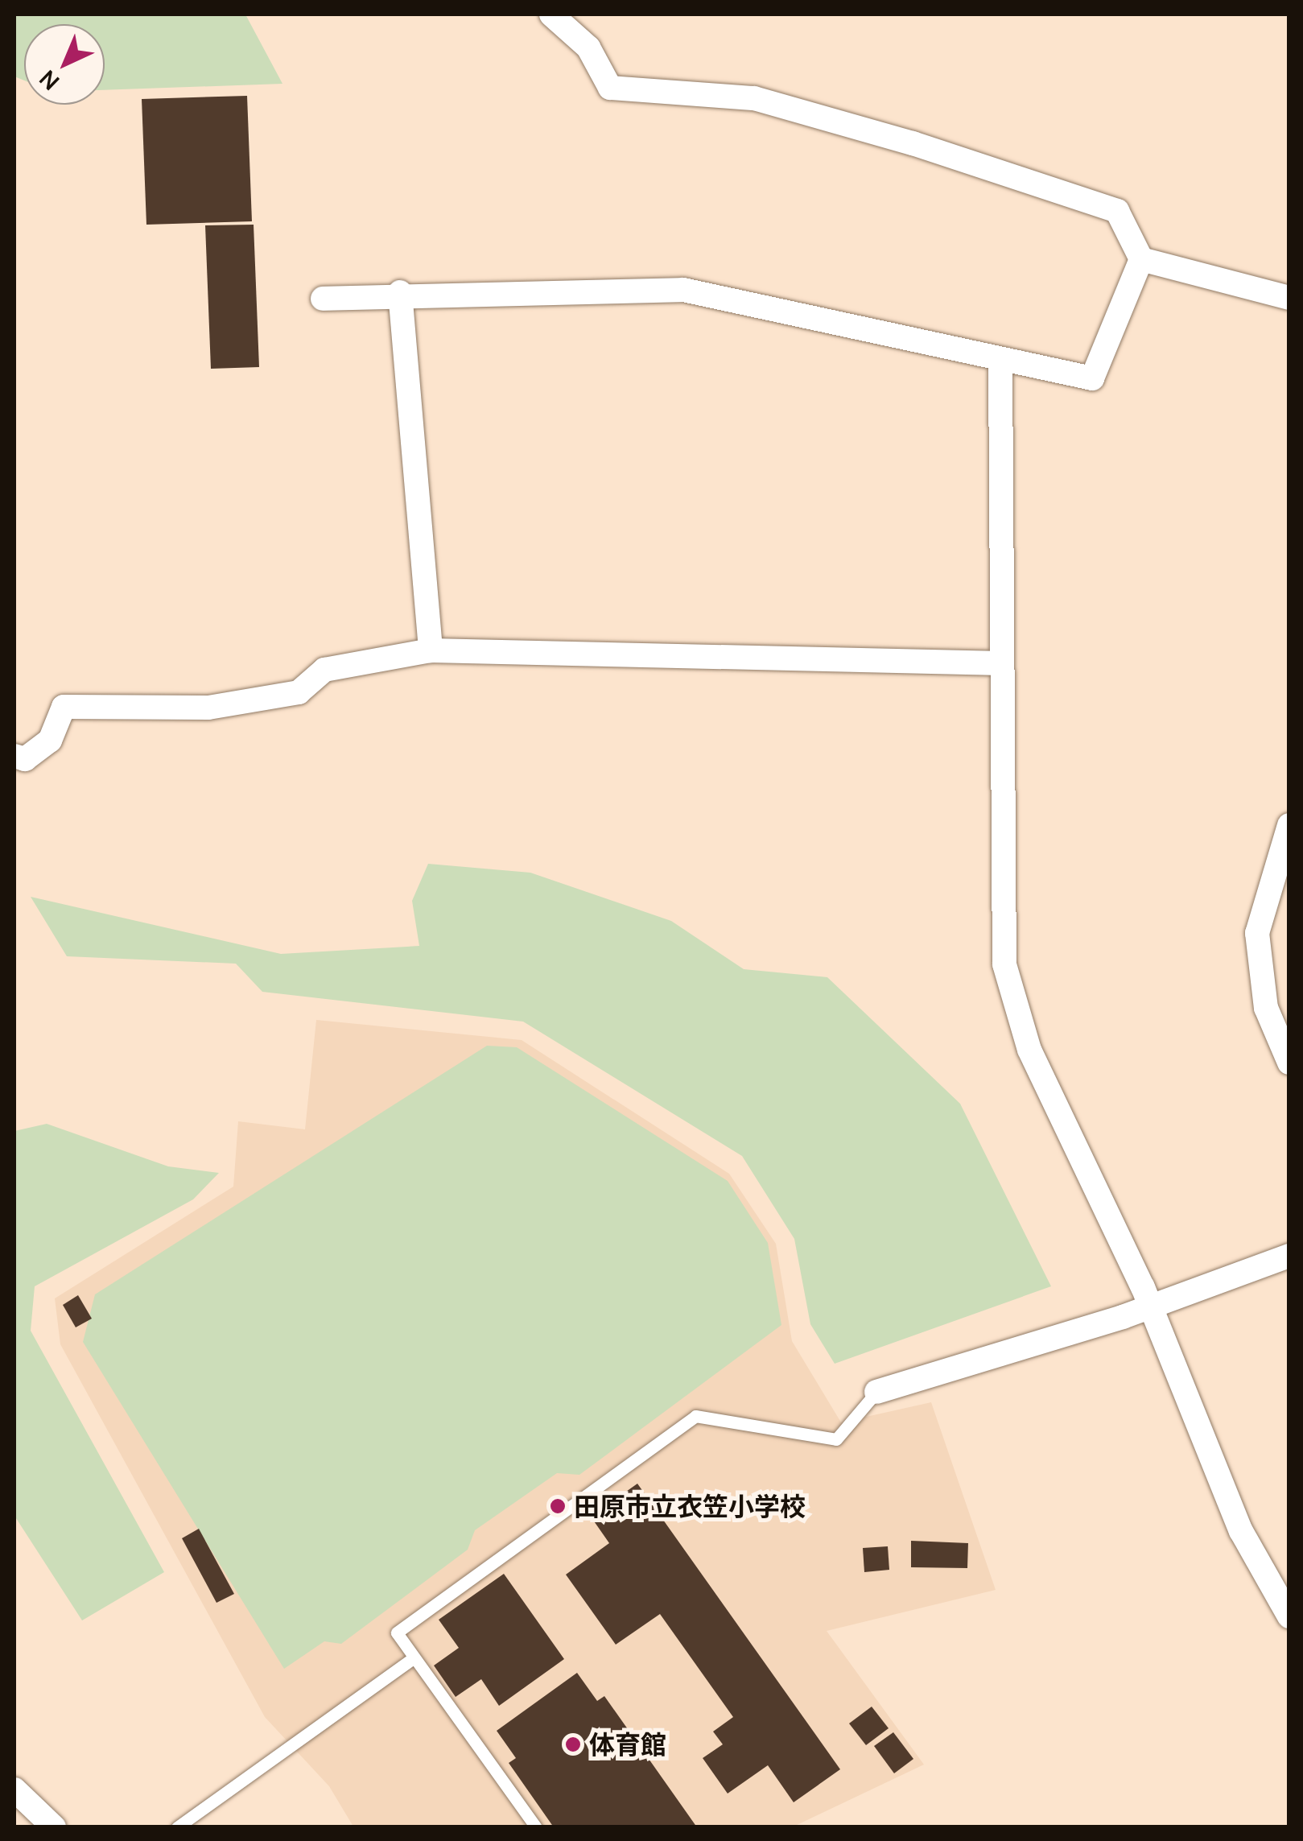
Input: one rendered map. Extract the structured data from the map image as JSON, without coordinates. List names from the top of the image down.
{
  "places": ["田原市立衣笠小学校", "体育館"],
  "north": "bottom left"
}
